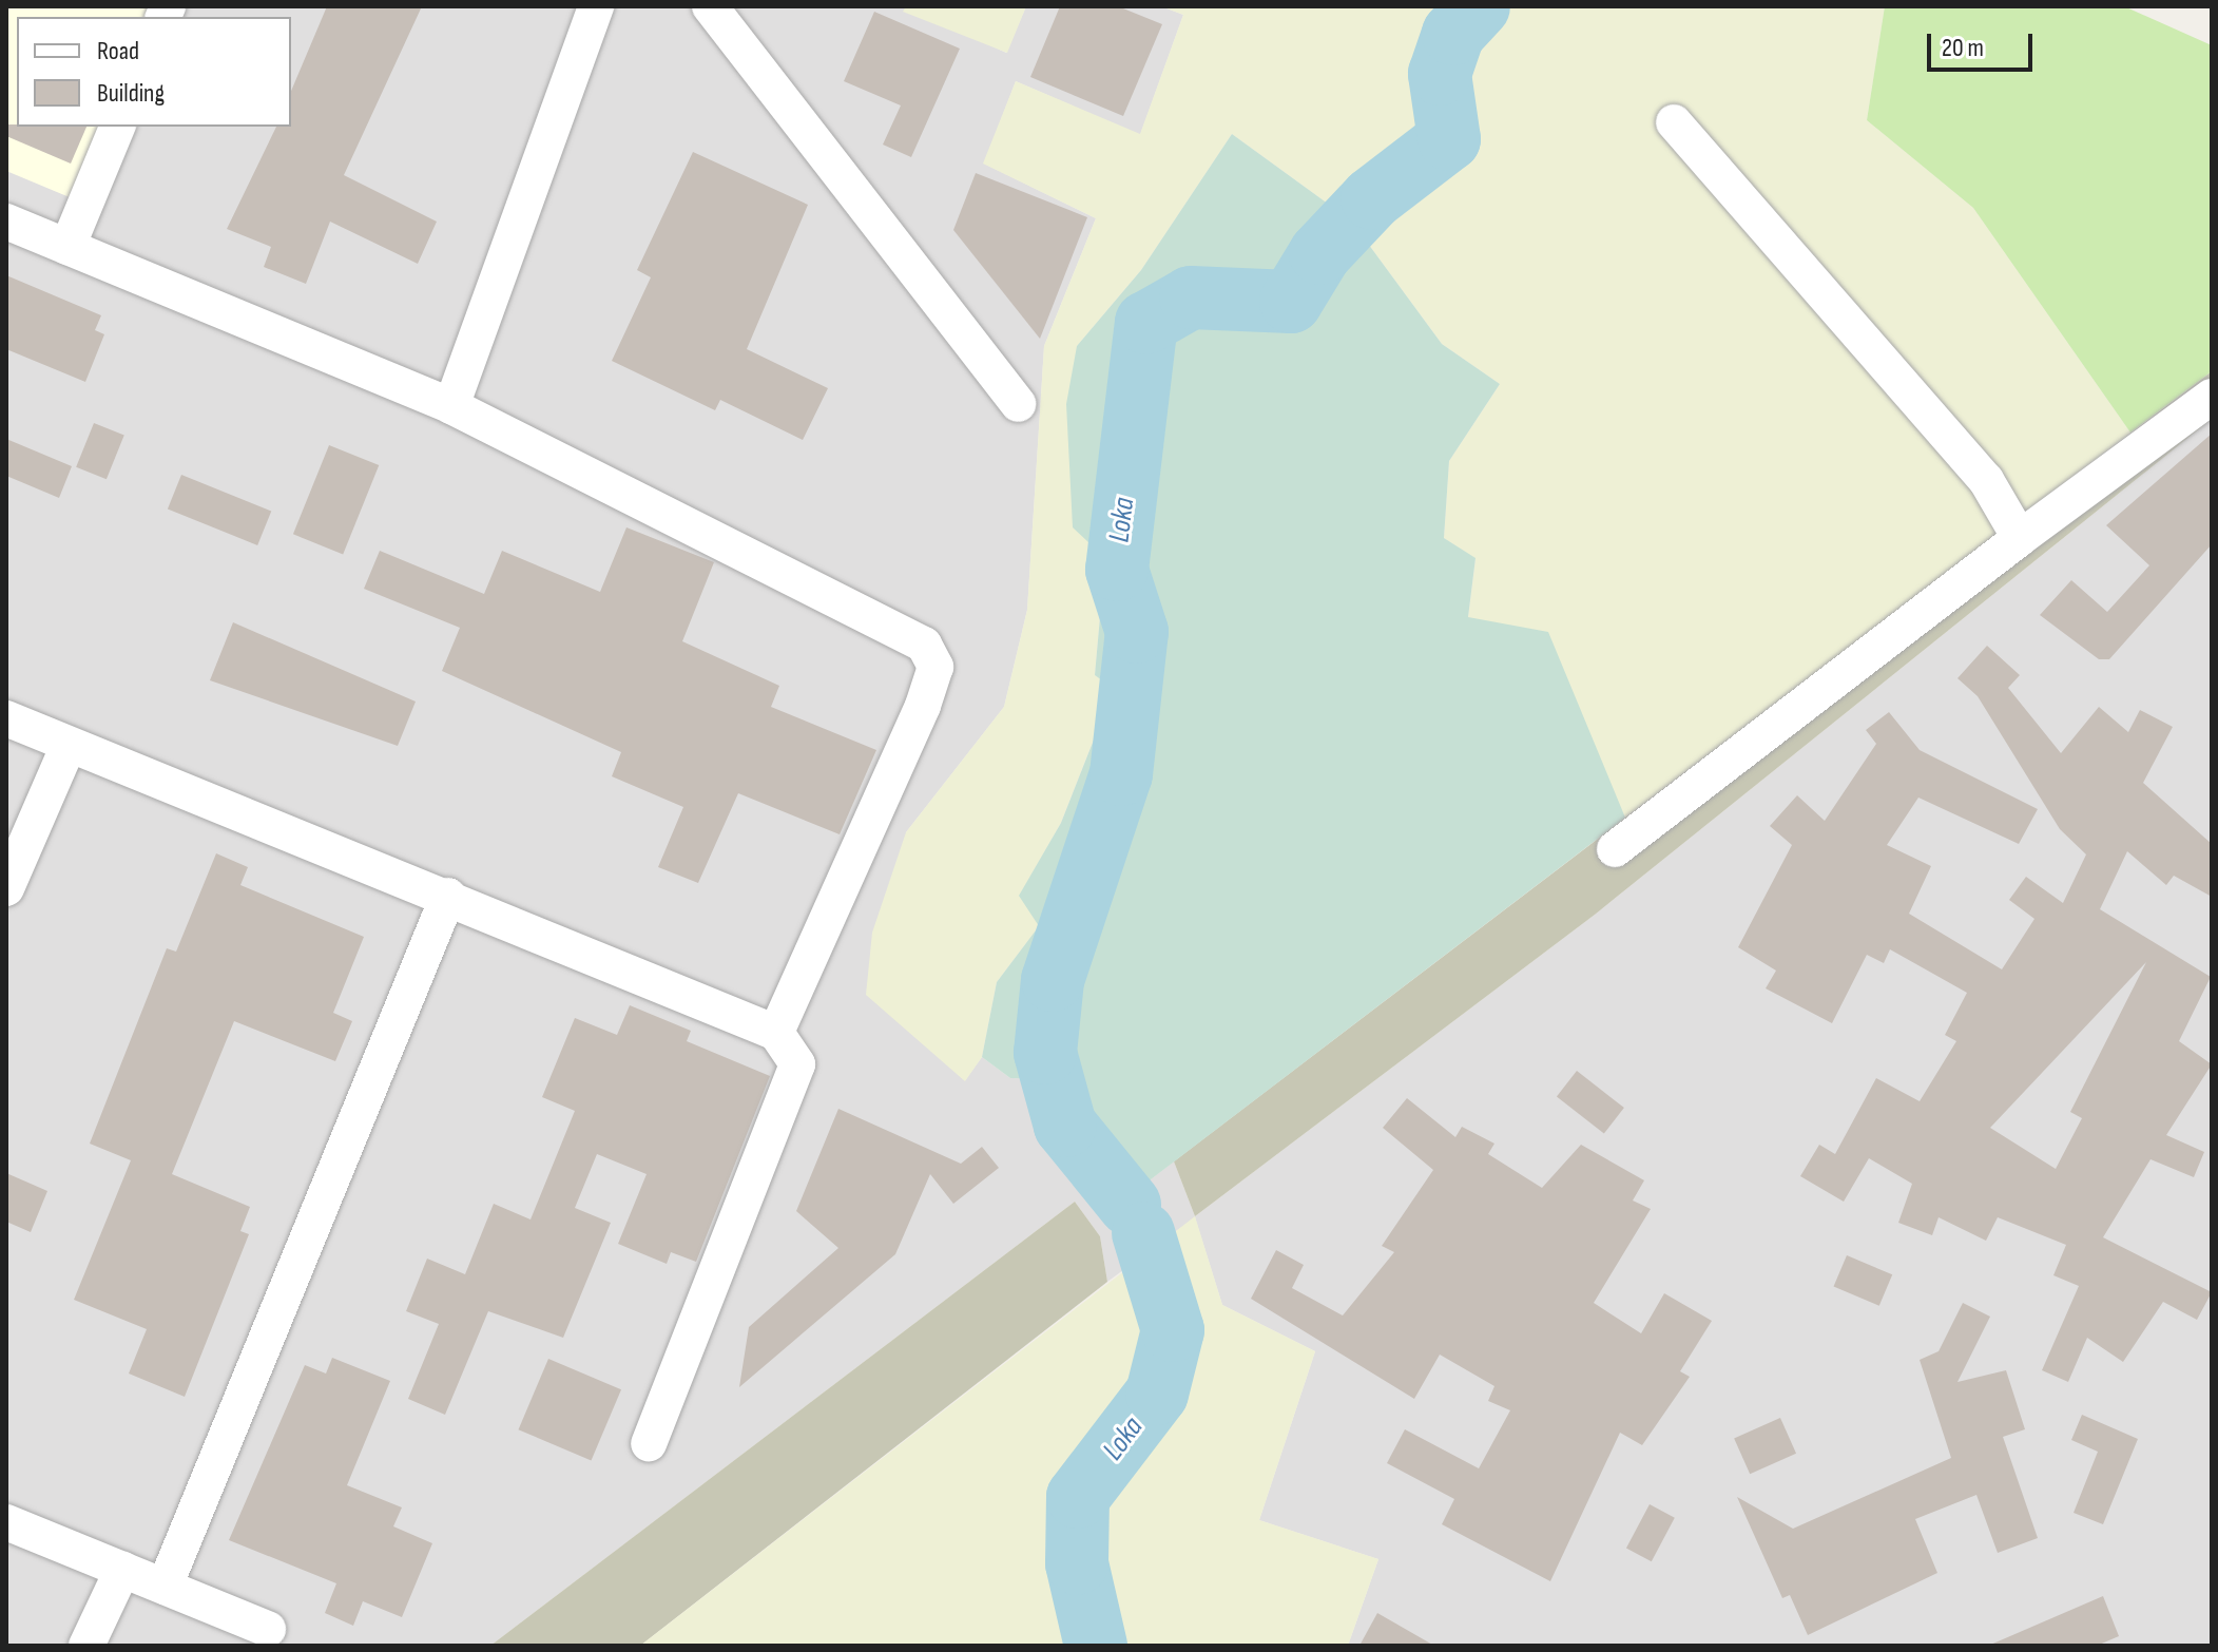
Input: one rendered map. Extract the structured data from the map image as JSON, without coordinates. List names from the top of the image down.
{
  "water": ["Loka"],
  "legend": ["Road", "Building"],
  "scale_bar": "20 m"
}
